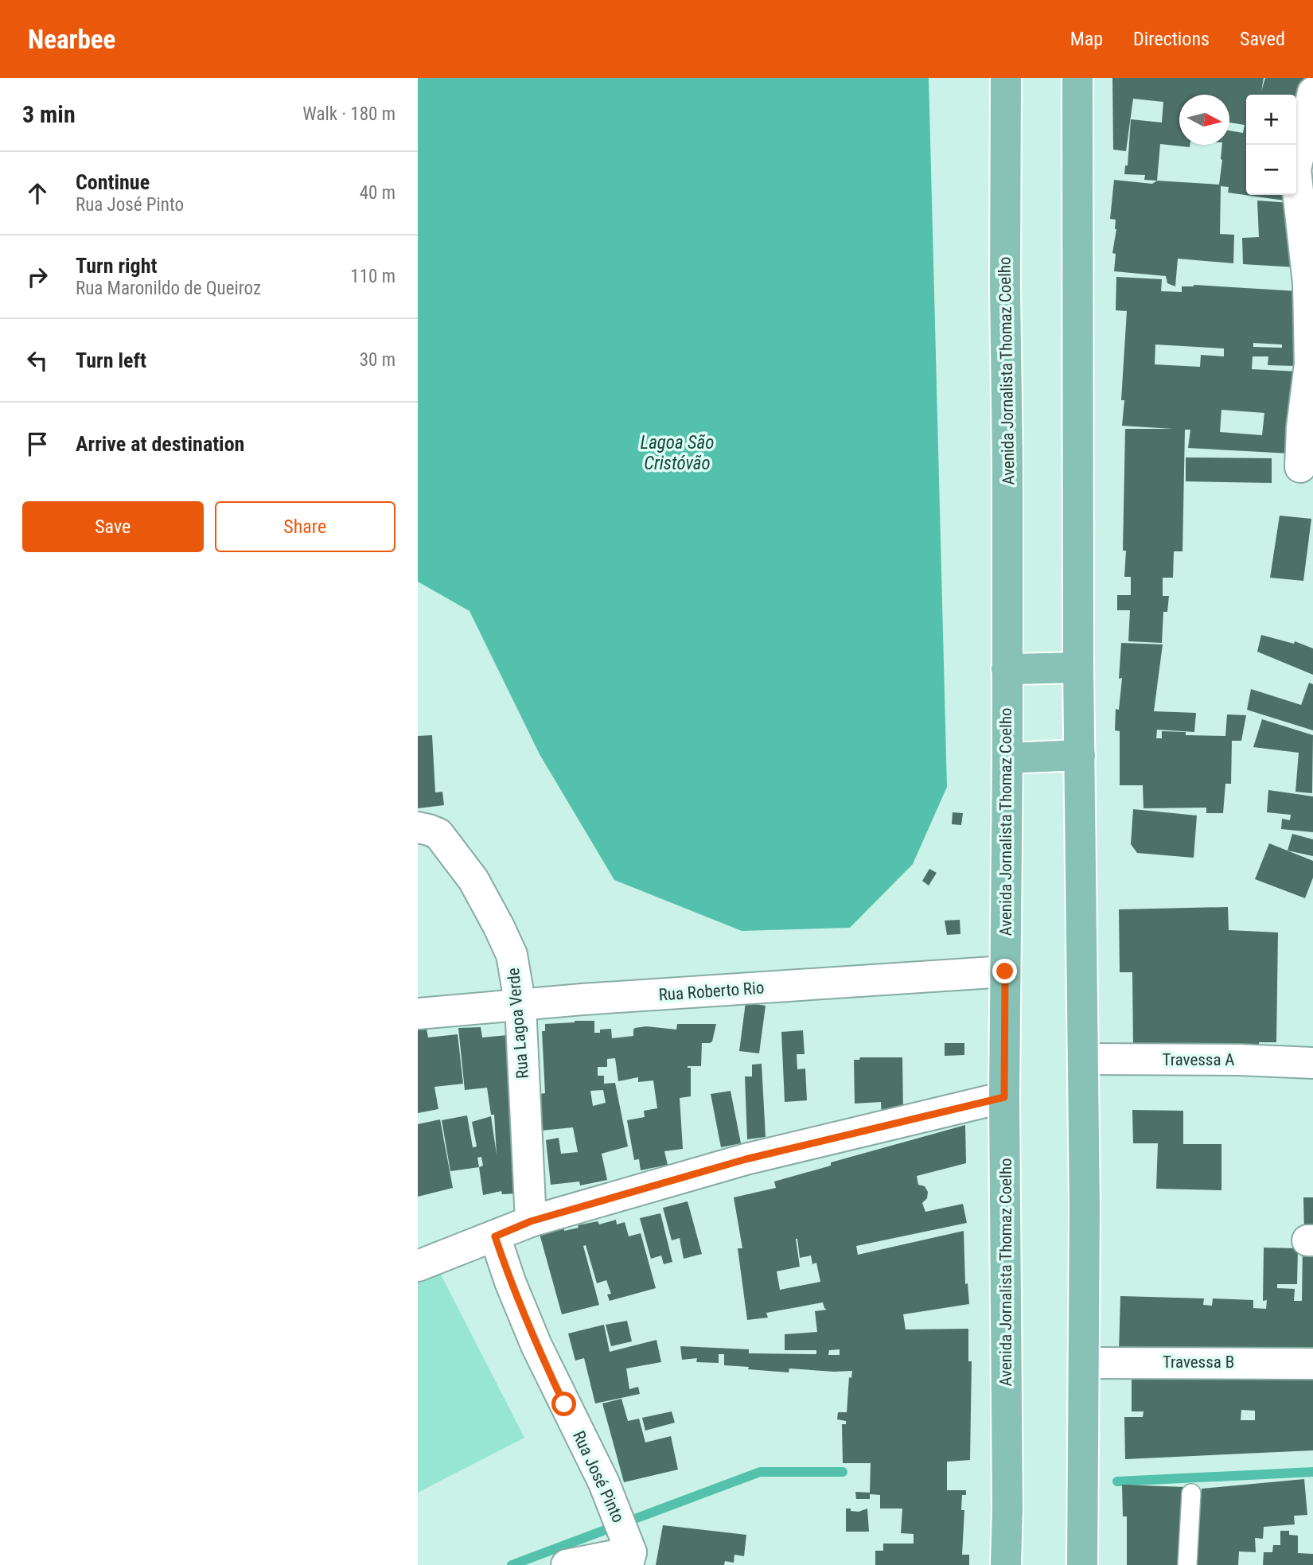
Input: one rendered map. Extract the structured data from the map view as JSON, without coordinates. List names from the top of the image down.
{
  "streets": {
    "main road": ["Avenida Jornalista Thomaz Coelho"],
    "street": [
      "Rua Roberto Rio",
      "Rua Lagoa Verde",
      "Travessa A",
      "Travessa B",
      "Rua José Pinto"
    ]
  },
  "crossings": [
    ["Avenida Jornalista Thomaz Coelho", "Rua Roberto Rio"],
    ["Rua Roberto Rio", "Rua Lagoa Verde"]
  ],
  "water": ["Lagoa São Cristóvão"],
  "north": "right",
  "page": {
    "header": "Nearbee",
    "nav": ["Map", "Directions", "Saved"],
    "heading": ["3 min", "Walk · 180 m"],
    "map_buttons": ["+", "−"],
    "list": [
      ["Continue", "Rua José Pinto", "40 m"],
      ["Turn right", "Rua Maronildo de Queiroz", "110 m"],
      ["Turn left", "30 m"],
      "Arrive at destination"
    ],
    "buttons": ["Save", "Share"]
  }
}
